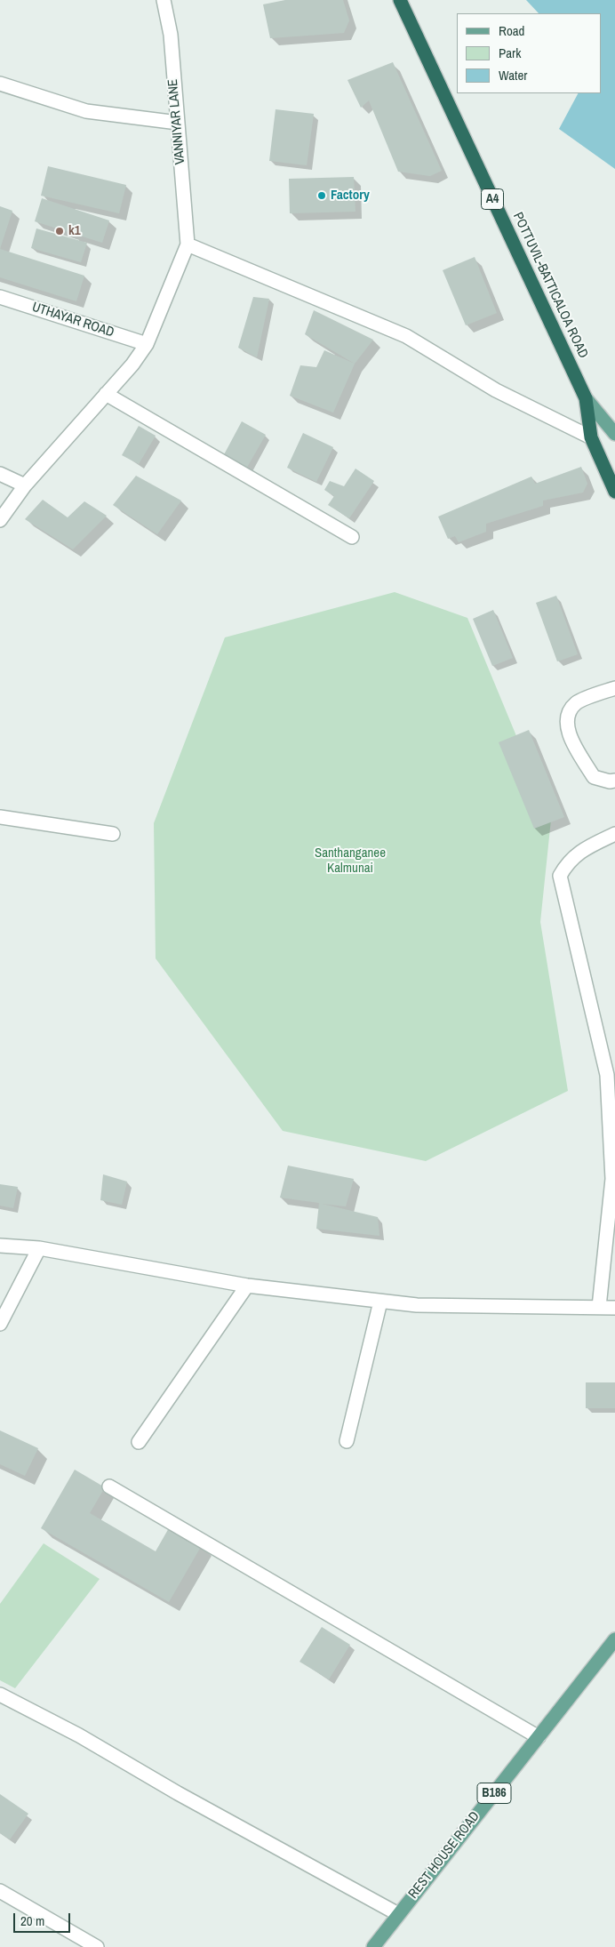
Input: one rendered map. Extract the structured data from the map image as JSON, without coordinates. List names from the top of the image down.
{
  "streets": {
    "highway": ["A4", "POTTUVIL-BATTICALOA ROAD"],
    "main road": ["B186", "REST HOUSE ROAD"],
    "street": ["VANNIYAR LANE", "UTHAYAR ROAD"]
  },
  "parks": ["Santhanganee Kalmunai"],
  "places": ["Factory", "k1"],
  "legend": ["Road", "Park", "Water"],
  "scale_bar": "20 m"
}
